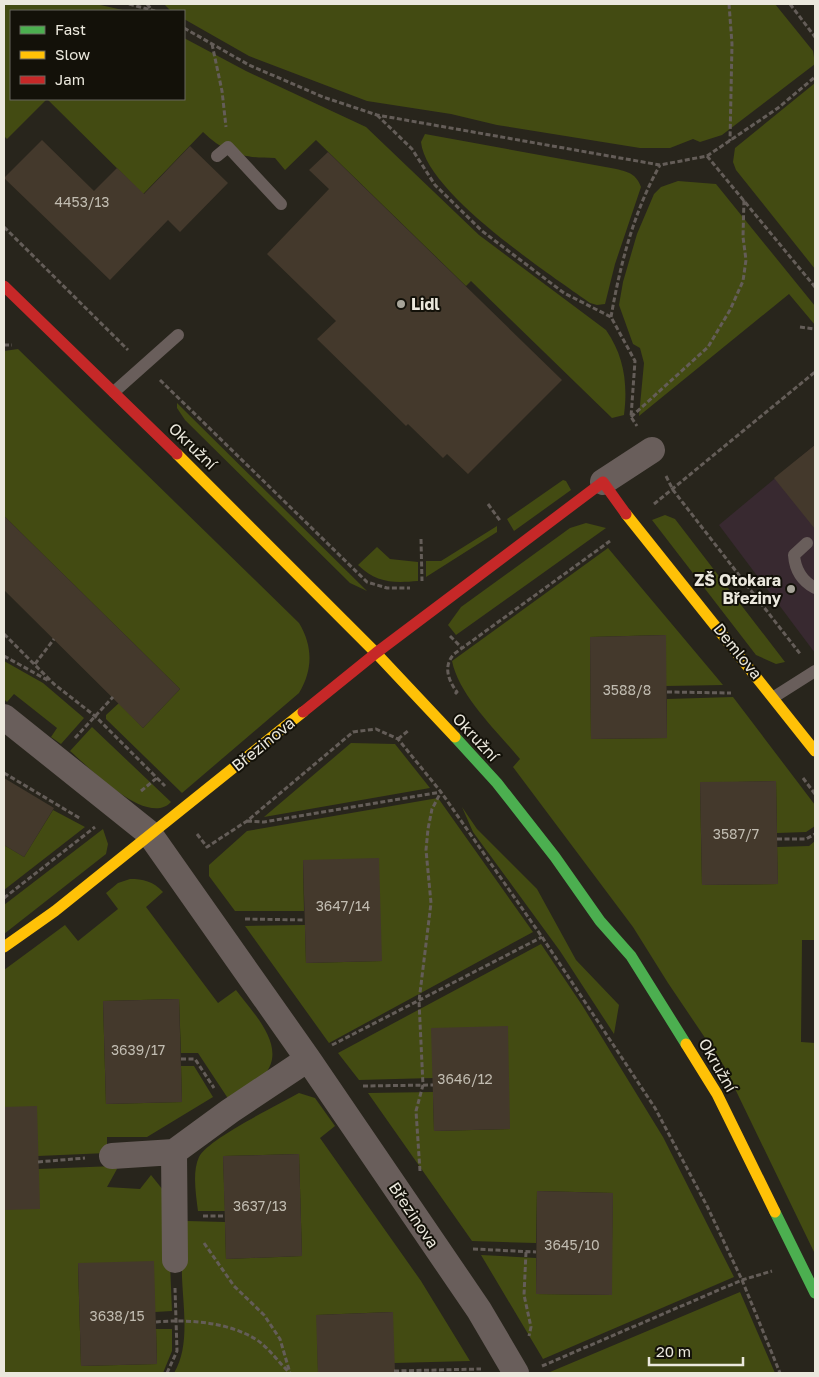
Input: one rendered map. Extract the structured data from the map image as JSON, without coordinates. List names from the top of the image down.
{
  "streets": {
    "street": ["Okružní", "Demlova", "Březinova"]
  },
  "crossings": [
    ["Okružní", "Březinova"]
  ],
  "places": ["Lidl", "ZŠ Otokara Březiny"],
  "house_numbers": [
    "4453/13",
    "3588/8",
    "3587/7",
    "3647/14",
    "3639/17",
    "3646/12",
    "3637/13",
    "3645/10",
    "3638/15"
  ],
  "legend": ["Fast", "Slow", "Jam"],
  "scale_bar": "20 m"
}
